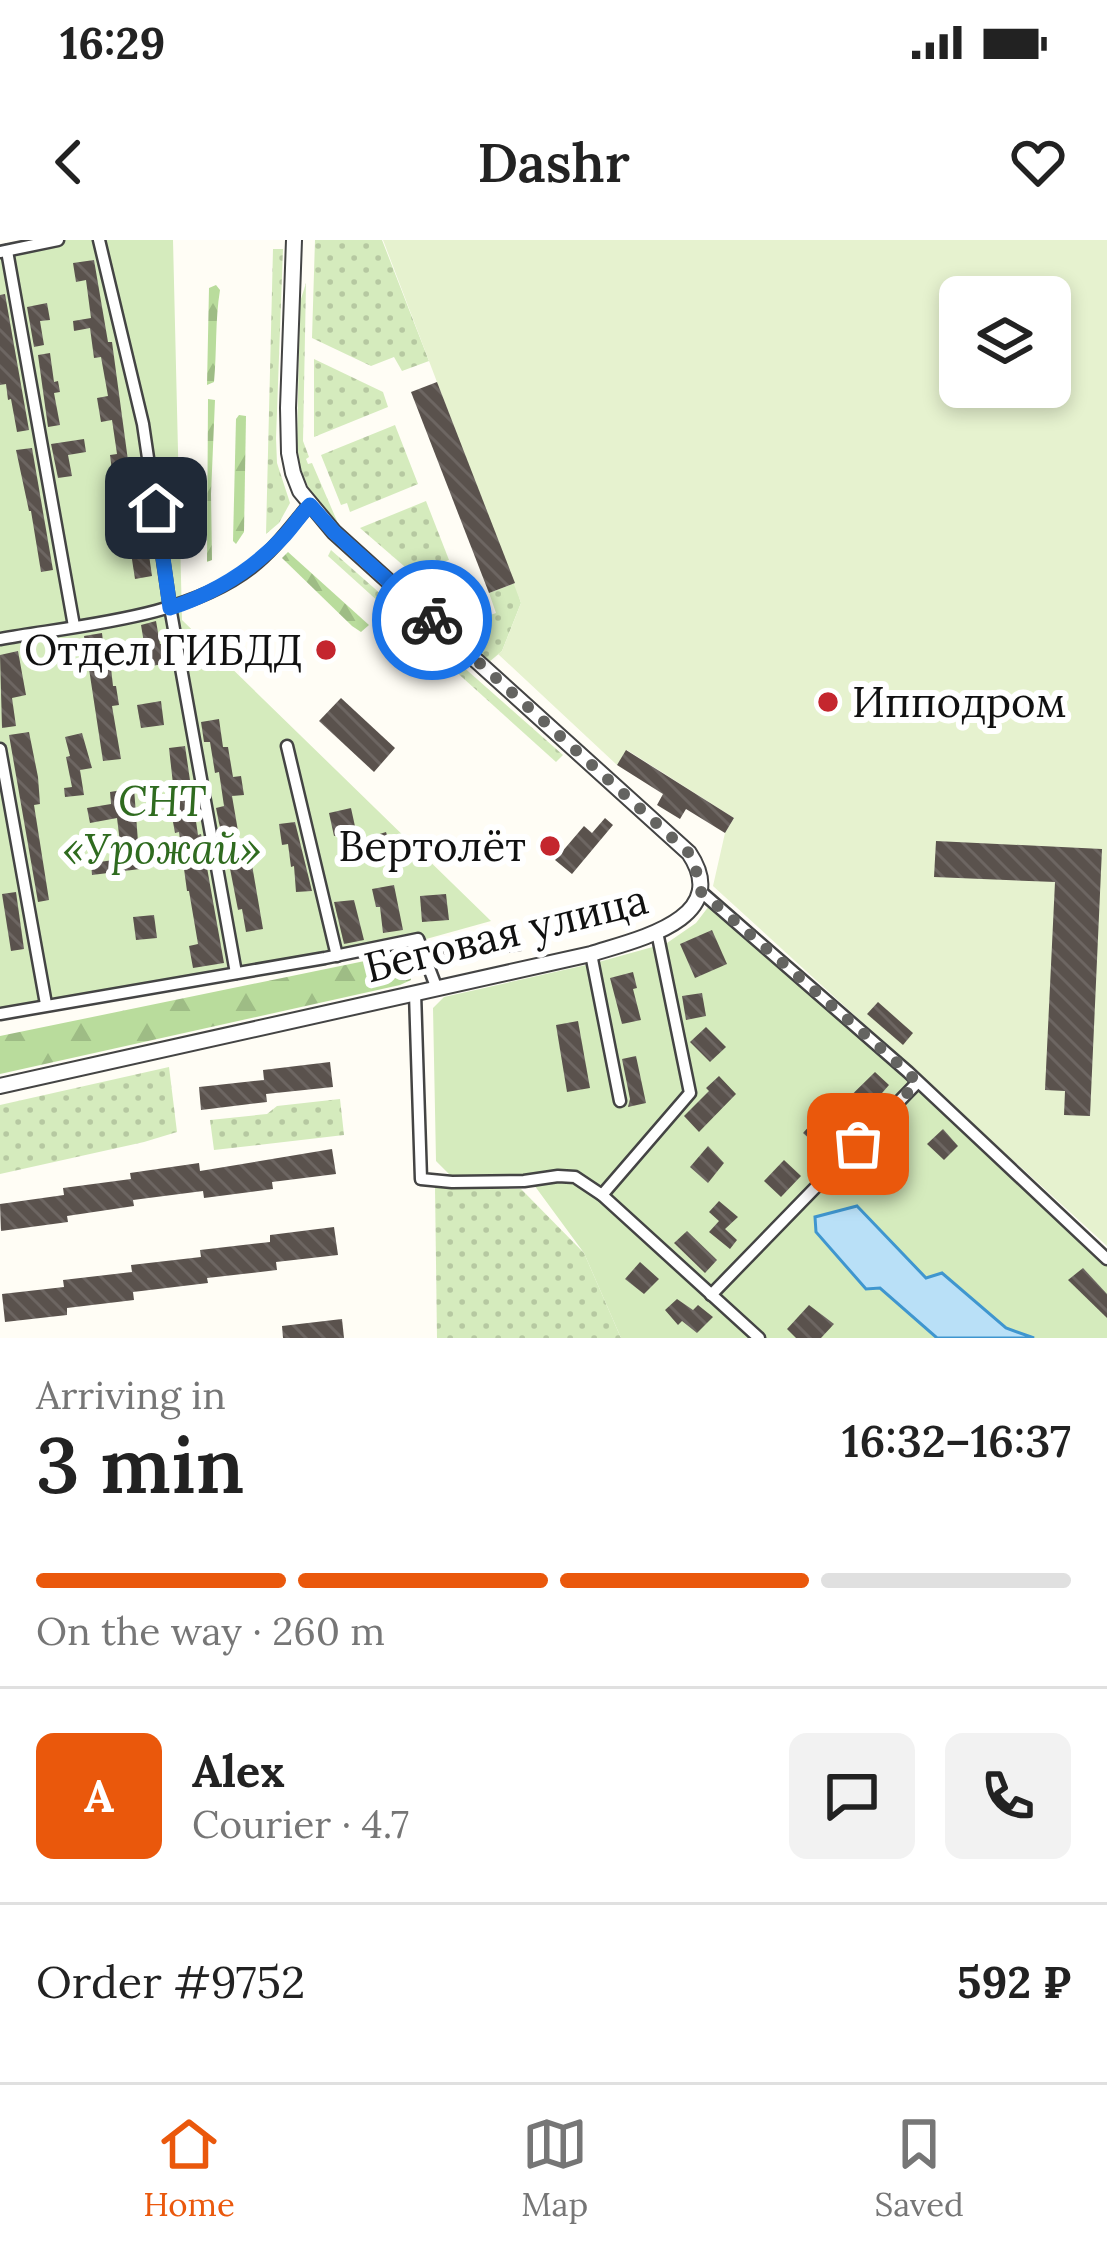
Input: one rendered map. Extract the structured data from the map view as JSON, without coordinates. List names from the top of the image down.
{
  "streets": {
    "street": ["Беговая улица"]
  },
  "parks": ["СНТ «Урожай»"],
  "places": ["Отдел ГИБДД", "Ипподром", "Вертолёт"],
  "page": {
    "status": "16:29",
    "header": "Dashr",
    "heading": ["3 min", "Arriving in", "16:32–16:37"],
    "panel": [
      "Alex",
      "Courier · 4.7",
      "Order #9752",
      "592 ₽"
    ],
    "bar": "On the way · 260 m",
    "round": "A",
    "tabs": ["Home", "Map", "Saved"]
  }
}
